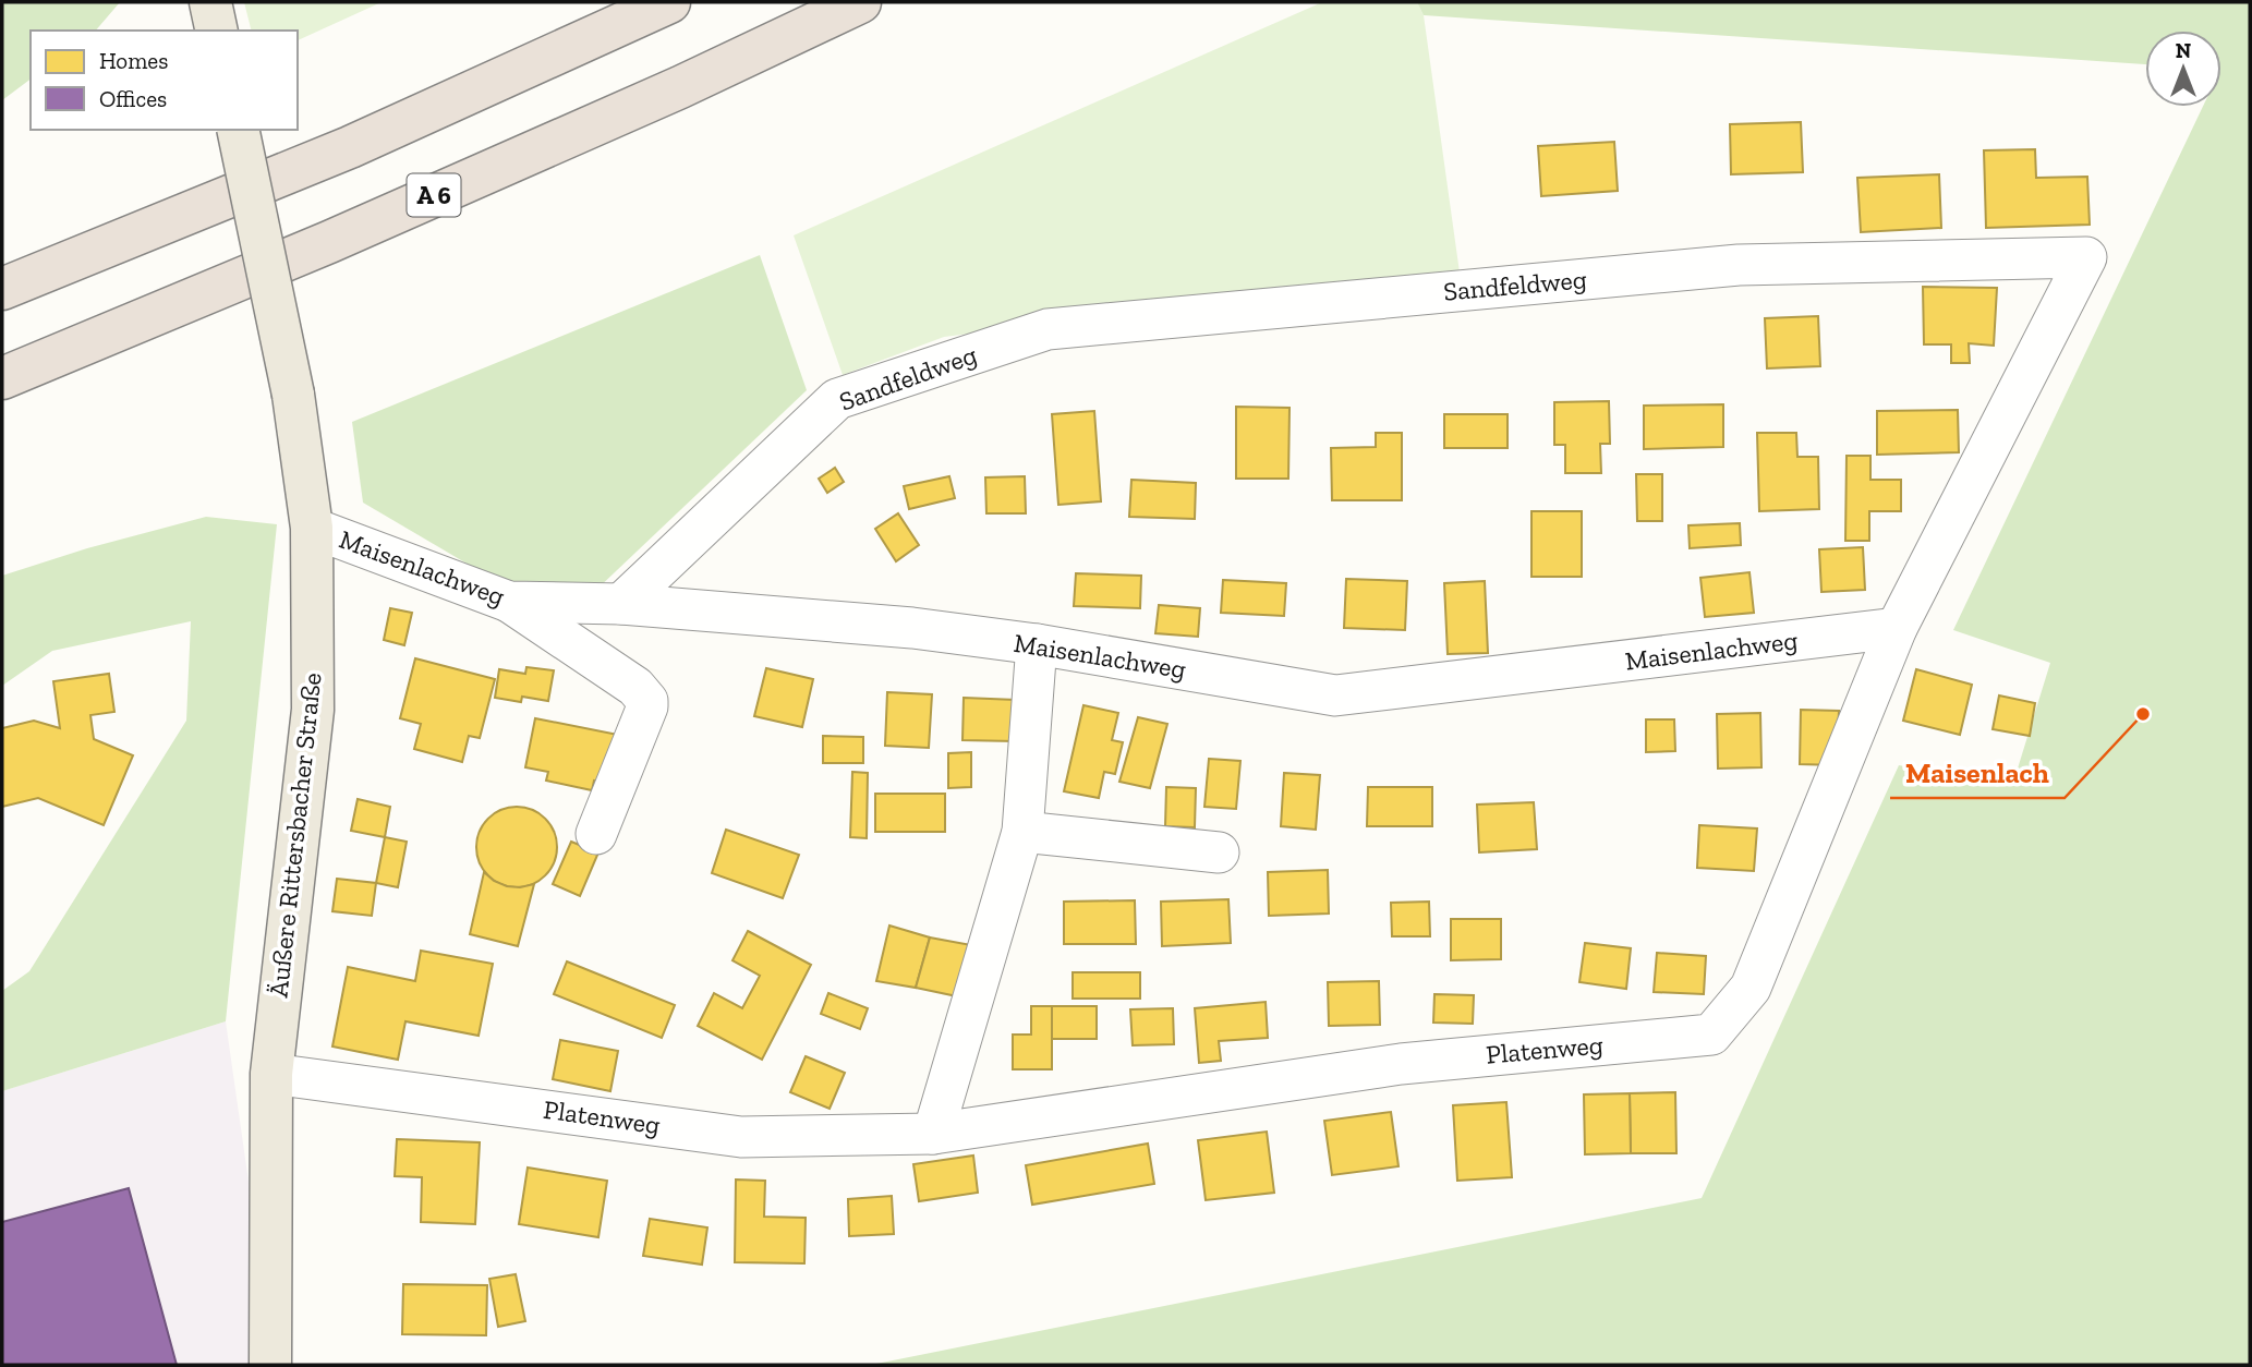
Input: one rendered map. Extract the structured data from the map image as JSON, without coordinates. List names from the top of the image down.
{
  "streets": {
    "highway": ["A 6"],
    "main road": ["Äußere Rittersbacher Straße"],
    "street": ["Sandfeldweg", "Maisenlachweg", "Platenweg"]
  },
  "crossings": [
    ["Sandfeldweg", "Maisenlachweg"],
    ["Sandfeldweg", "Platenweg"],
    ["Maisenlachweg", "Äußere Rittersbacher Straße"],
    ["Maisenlachweg", "Platenweg"],
    ["Äußere Rittersbacher Straße", "Platenweg"]
  ],
  "places": ["Maisenlach"],
  "legend": ["Homes", "Offices"],
  "north": "top"
}
